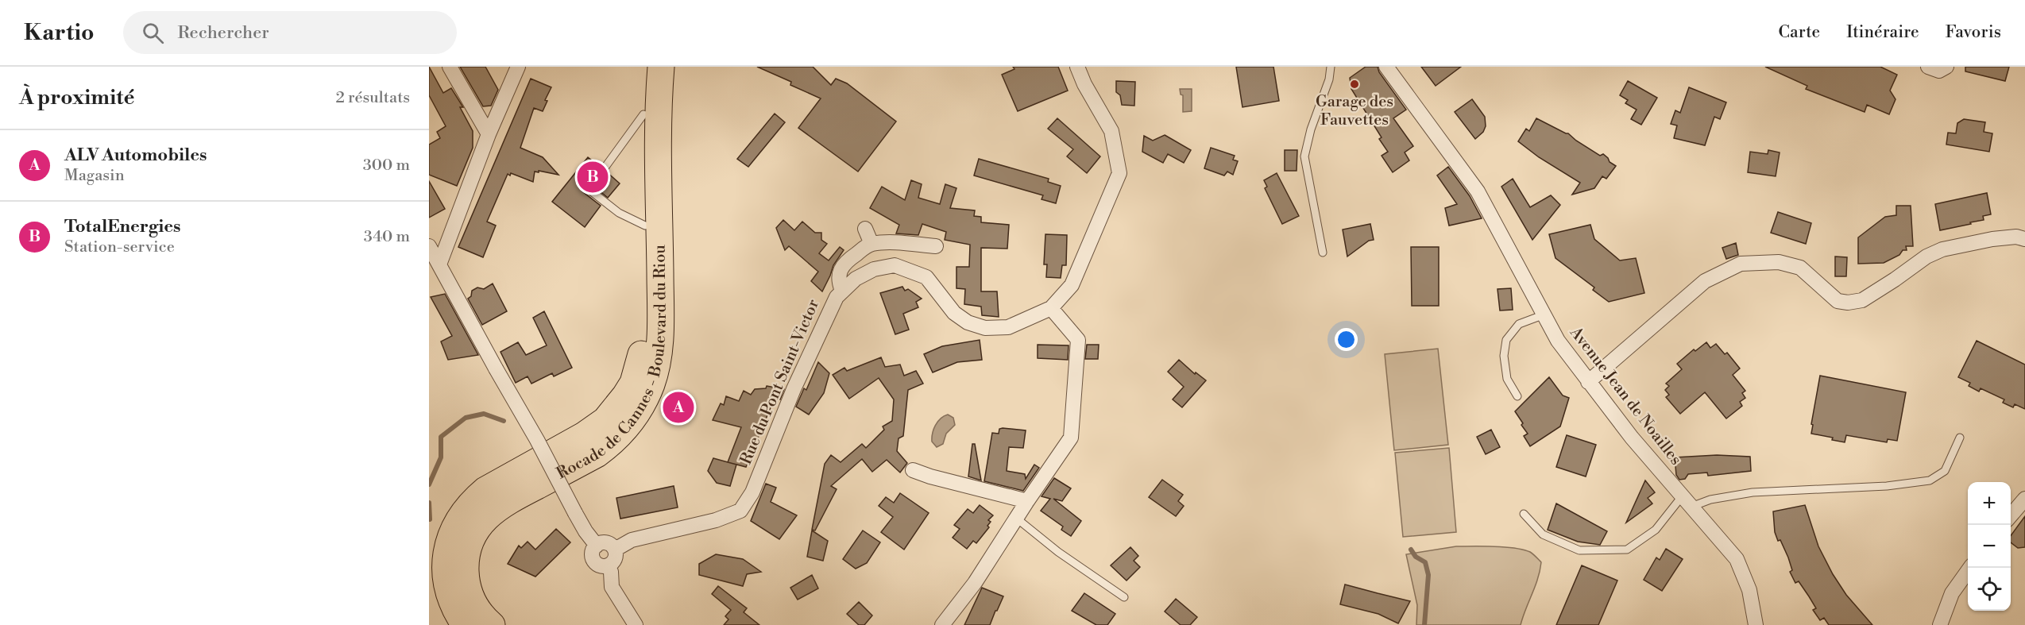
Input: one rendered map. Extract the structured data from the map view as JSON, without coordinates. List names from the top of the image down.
{
  "streets": {
    "highway": ["Rocade de Cannes - Boulevard du Riou"],
    "street": ["Rue du Pont Saint-Victor", "Avenue Jean de Noailles"]
  },
  "places": ["Garage des Fauvettes"],
  "page": {
    "header": "Kartio",
    "search": "Rechercher",
    "nav": ["Carte", "Itinéraire", "Favoris"],
    "heading": ["À proximité", "2 résultats"],
    "list": [
      {
        "mark": "A",
        "name": "ALV Automobiles",
        "note": "Magasin",
        "value": "300 m"
      },
      {
        "mark": "B",
        "name": "TotalEnergies",
        "note": "Station-service",
        "value": "340 m"
      }
    ],
    "pins": ["B", "A"],
    "map_buttons": ["+", "−"]
  }
}
